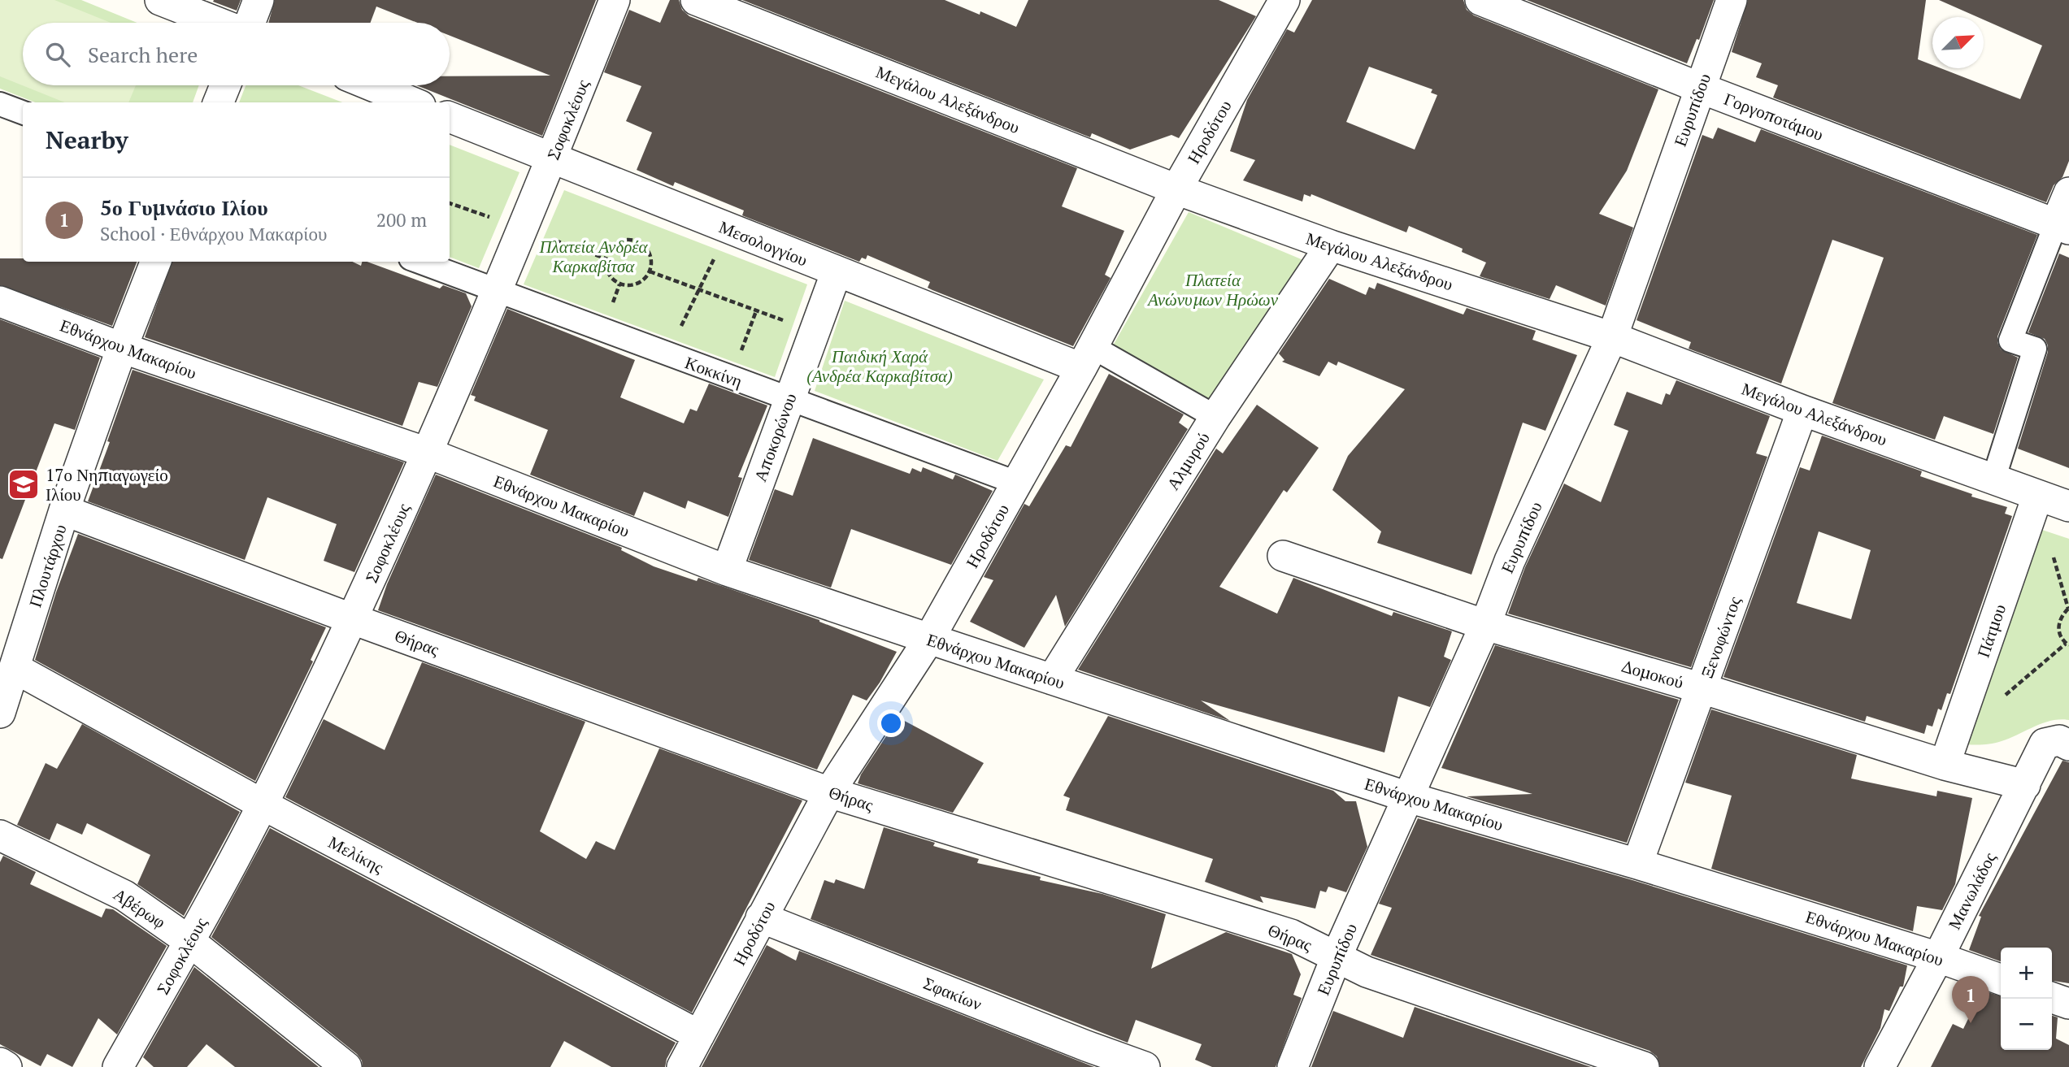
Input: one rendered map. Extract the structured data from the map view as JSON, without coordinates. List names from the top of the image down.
{
  "streets": {
    "street": [
      "Μεγάλου Αλεξάνδρου",
      "Ευρυπίδου",
      "Γοργοποτάμου",
      "Σοφοκλέους",
      "Ηροδότου",
      "Μεσολογγίου",
      "Εθνάρχου Μακαρίου",
      "Κοκκίνη",
      "Αποκορώνου",
      "Αλμυρού",
      "Πλουτάρχου",
      "Πάτμου",
      "Ξενοφώντος",
      "Θήρας",
      "Δομοκού",
      "Μελίκης",
      "Μανωλάδος",
      "Αβέρωφ",
      "Σφακίων"
    ]
  },
  "crossings": [
    ["Μεγάλου Αλεξάνδρου", "Ευρυπίδου"],
    ["Μεγάλου Αλεξάνδρου", "Ηροδότου"],
    ["Μεγάλου Αλεξάνδρου", "Αλμυρού"],
    ["Μεγάλου Αλεξάνδρου", "Πάτμου"],
    ["Μεγάλου Αλεξάνδρου", "Ξενοφώντος"],
    ["Ευρυπίδου", "Γοργοποτάμου"],
    ["Ευρυπίδου", "Εθνάρχου Μακαρίου"],
    ["Ευρυπίδου", "Θήρας"],
    ["Ευρυπίδου", "Δομοκού"],
    ["Σοφοκλέους", "Μεσολογγίου"],
    ["Σοφοκλέους", "Εθνάρχου Μακαρίου"],
    ["Σοφοκλέους", "Κοκκίνη"],
    ["Σοφοκλέους", "Θήρας"],
    ["Σοφοκλέους", "Μελίκης"],
    ["Σοφοκλέους", "Αβέρωφ"],
    ["Ηροδότου", "Μεσολογγίου"],
    ["Ηροδότου", "Εθνάρχου Μακαρίου"],
    ["Ηροδότου", "Κοκκίνη"],
    ["Ηροδότου", "Θήρας"],
    ["Ηροδότου", "Μελίκης"],
    ["Ηροδότου", "Σφακίων"],
    ["Μεσολογγίου", "Αποκορώνου"],
    ["Εθνάρχου Μακαρίου", "Αποκορώνου"],
    ["Εθνάρχου Μακαρίου", "Αλμυρού"],
    ["Εθνάρχου Μακαρίου", "Πλουτάρχου"],
    ["Εθνάρχου Μακαρίου", "Ξενοφώντος"],
    ["Εθνάρχου Μακαρίου", "Μανωλάδος"],
    ["Κοκκίνη", "Αποκορώνου"],
    ["Πλουτάρχου", "Θήρας"],
    ["Πλουτάρχου", "Μελίκης"],
    ["Πάτμου", "Δομοκού"],
    ["Ξενοφώντος", "Δομοκού"],
    ["Δομοκού", "Μανωλάδος"]
  ],
  "parks": ["Πλατεία Ανδρέα Καρκαβίτσα", "Πλατεία Ανώνυμων Ηρώων", "Παιδική Χαρά (Ανδρέα Καρκαβίτσα)"],
  "places": {
    "school or university": ["17ο Νηπιαγωγείο Ιλίου"]
  },
  "north": "top right",
  "page": {
    "search": "Search here",
    "heading": "Nearby",
    "list": [
      {
        "mark": "1",
        "name": "5ο Γυμνάσιο Ιλίου",
        "note": "School · Εθνάρχου Μακαρίου",
        "value": "200 m"
      }
    ],
    "map_buttons": ["+", "−"],
    "pins": "1"
  }
}
